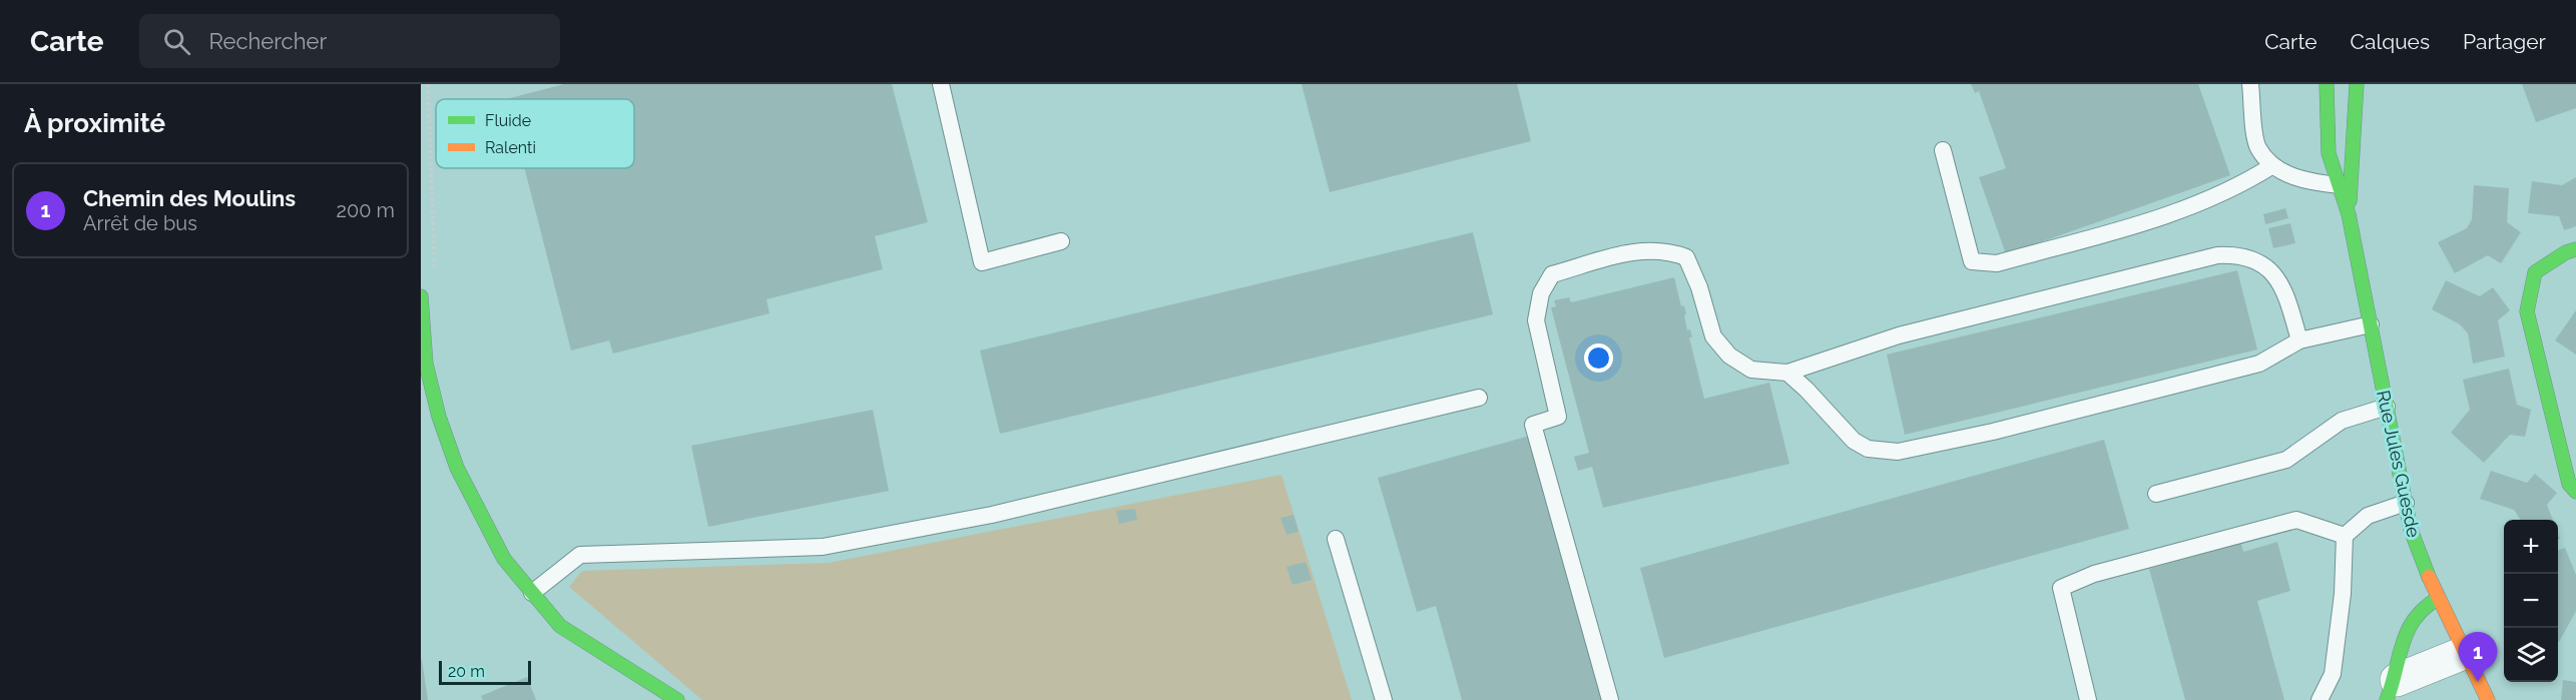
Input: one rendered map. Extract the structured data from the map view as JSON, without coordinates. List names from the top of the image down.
{
  "streets": {
    "street": ["Rue Jules Guesde"]
  },
  "legend": ["Fluide", "Ralenti"],
  "scale_bar": "20 m",
  "page": {
    "header": "Carte",
    "search": "Rechercher",
    "nav": ["Carte", "Calques", "Partager"],
    "heading": "À proximité",
    "list": [
      {
        "mark": "1",
        "name": "Chemin des Moulins",
        "note": "Arrêt de bus",
        "value": "200 m"
      }
    ],
    "map_buttons": ["+", "−"],
    "pins": "1",
    "scale": "20 m"
  }
}
